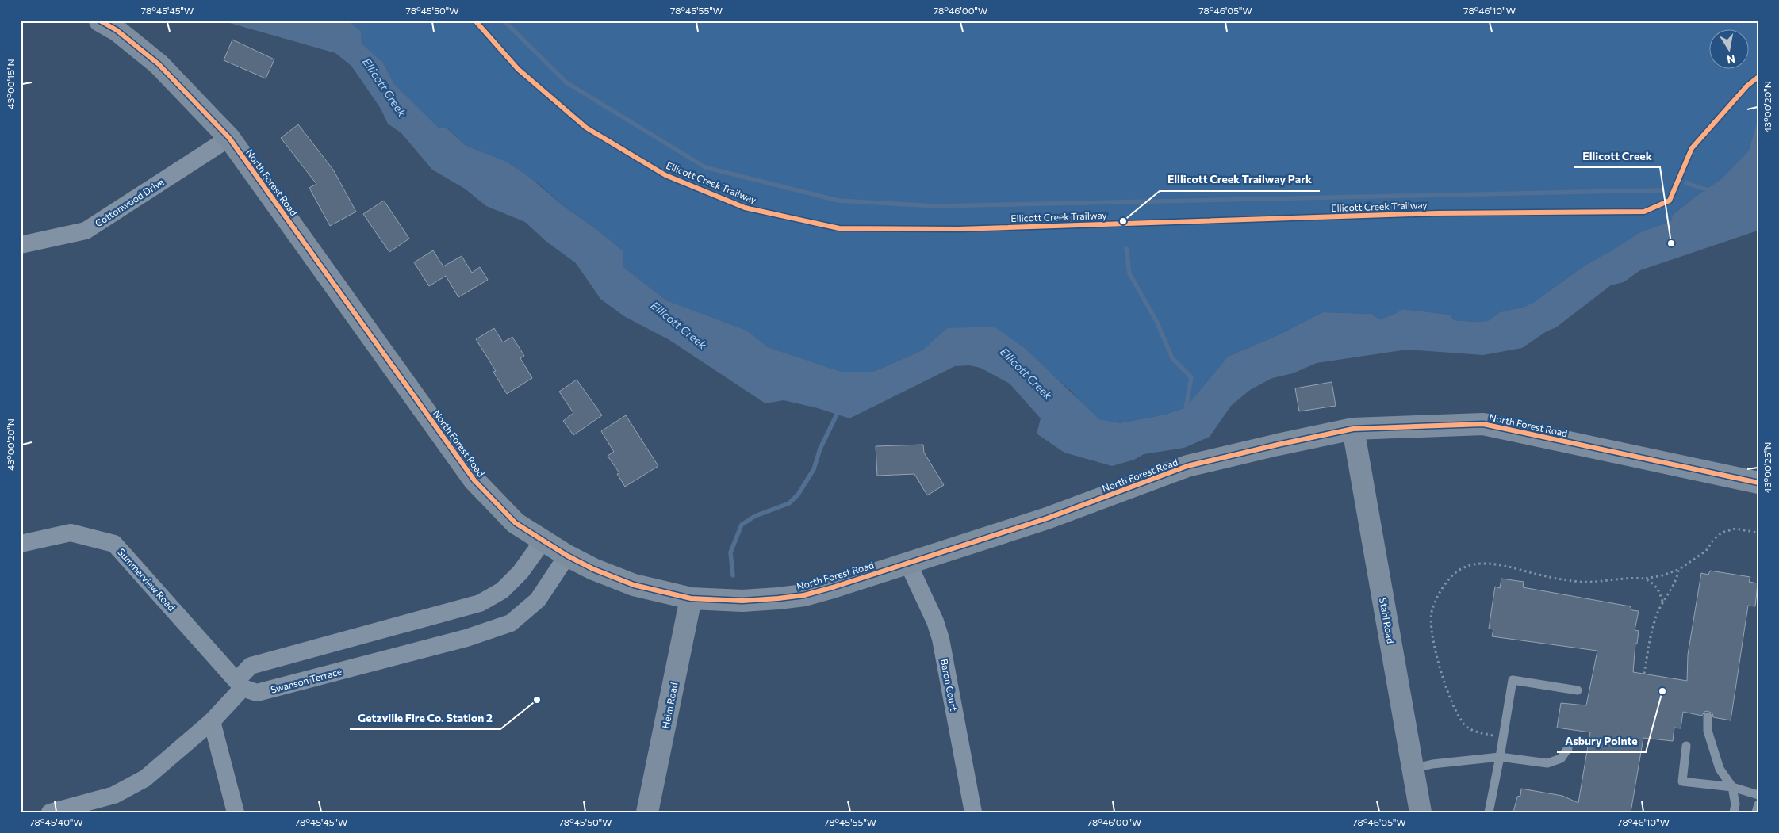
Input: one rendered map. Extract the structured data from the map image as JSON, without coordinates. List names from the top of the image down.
{
  "streets": {
    "street": [
      "North Forest Road",
      "Cottonwood Drive",
      "Summerview Road",
      "Stahl Road",
      "Swanson Terrace",
      "Baron Court",
      "Heim Road"
    ],
    "cycle path": ["Ellicott Creek Trailway"]
  },
  "crossings": [
    ["North Forest Road", "Cottonwood Drive"],
    ["North Forest Road", "Stahl Road"],
    ["North Forest Road", "Swanson Terrace"],
    ["North Forest Road", "Baron Court"],
    ["North Forest Road", "Heim Road"],
    ["Summerview Road", "Swanson Terrace"]
  ],
  "water": ["Ellicott Creek"],
  "places": [
    "Elllicott Creek Trailway Park",
    "Ellicott Creek",
    "Asbury Pointe",
    "Getzville Fire Co. Station 2"
  ],
  "north": "bottom",
  "coordinates": [
    "78°45'45\"W",
    "78°45'50\"W",
    "78°45'55\"W",
    "78°46'00\"W",
    "78°46'05\"W",
    "78°46'10\"W",
    "43°00'15\"N",
    "43°00'20\"N",
    "43°00'25\"N",
    "78°45'40\"W"
  ]
}
